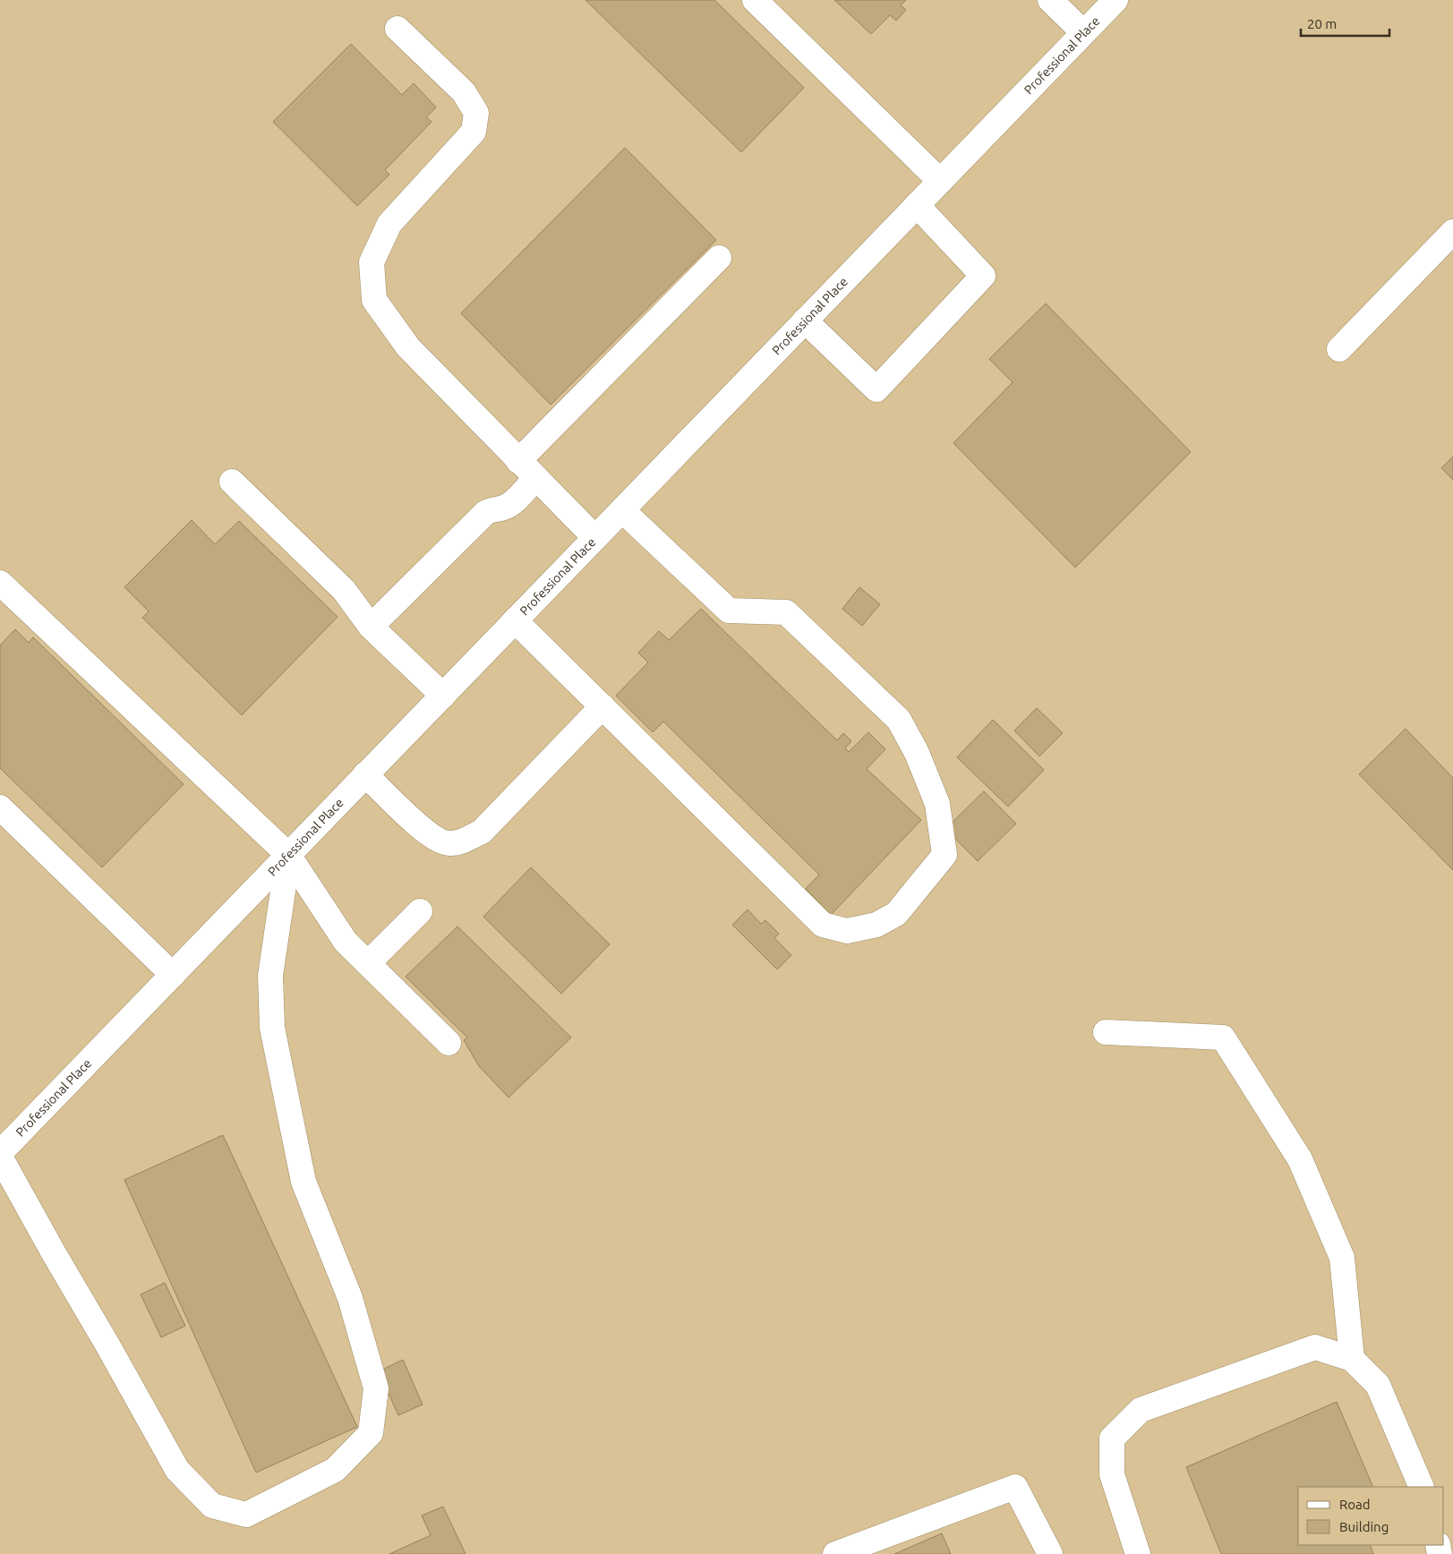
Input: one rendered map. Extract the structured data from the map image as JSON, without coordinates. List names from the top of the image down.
{
  "streets": {
    "street": ["Professional Place"]
  },
  "legend": ["Road", "Building"],
  "scale_bar": "20 m"
}
